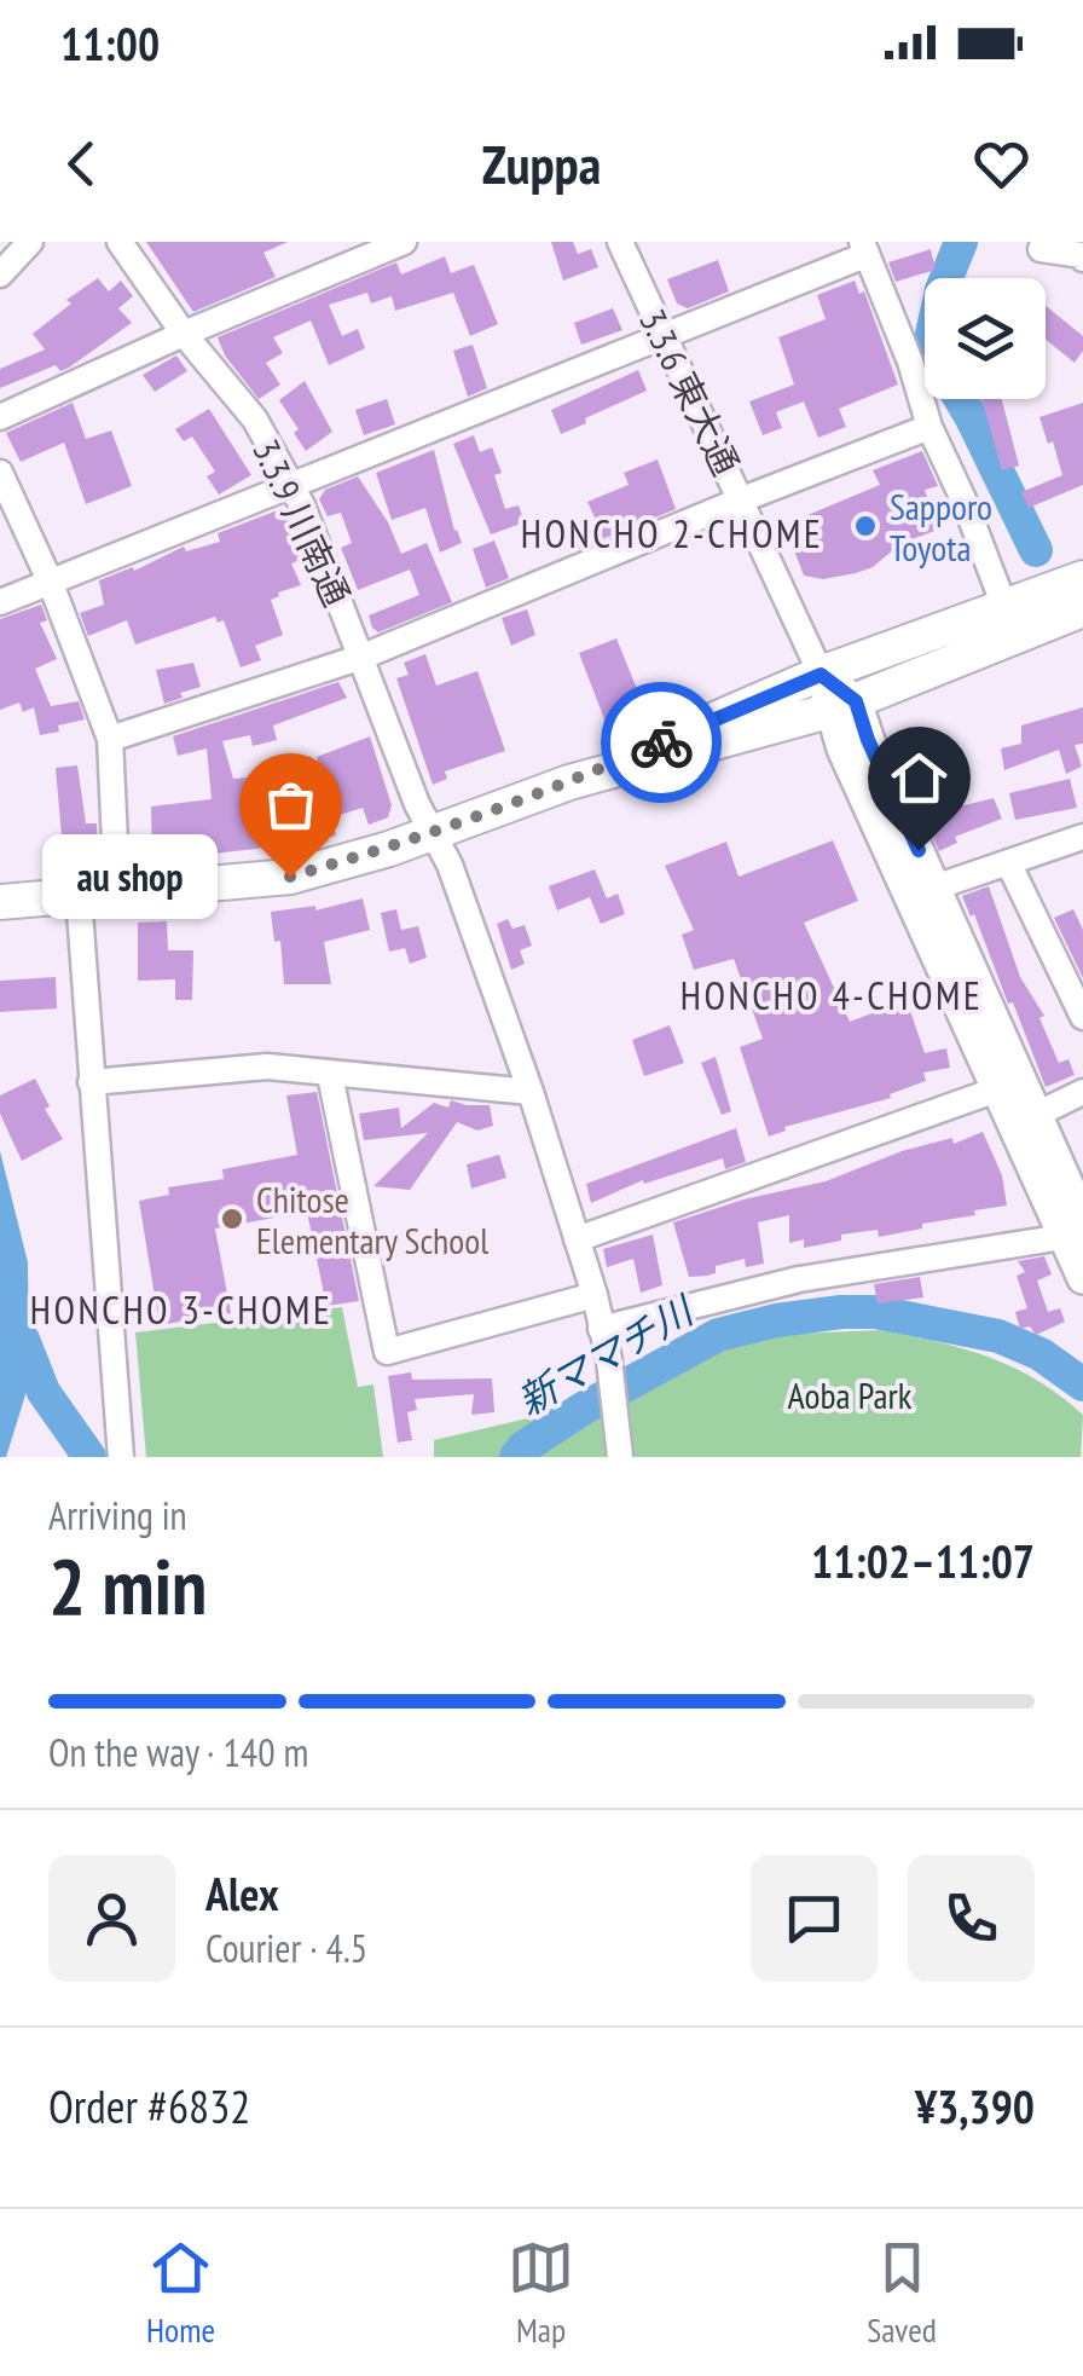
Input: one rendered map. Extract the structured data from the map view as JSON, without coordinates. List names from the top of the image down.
{
  "streets": {
    "street": ["3.3.6 東大通", "3.3.9 川南通"]
  },
  "districts": ["HONCHO 2-CHOME", "HONCHO 4-CHOME", "HONCHO 3-CHOME"],
  "water": ["新ママチ川"],
  "parks": ["Aoba Park"],
  "places": ["Sapporo Toyota", "au shop", "Chitose Elementary School"],
  "page": {
    "status": "11:00",
    "header": "Zuppa",
    "bubble": "au shop",
    "heading": ["2 min", "Arriving in", "11:02–11:07"],
    "panel": [
      "Alex",
      "Courier · 4.5",
      "Order #6832",
      "¥3,390"
    ],
    "bar": "On the way · 140 m",
    "tabs": ["Home", "Map", "Saved"]
  }
}
